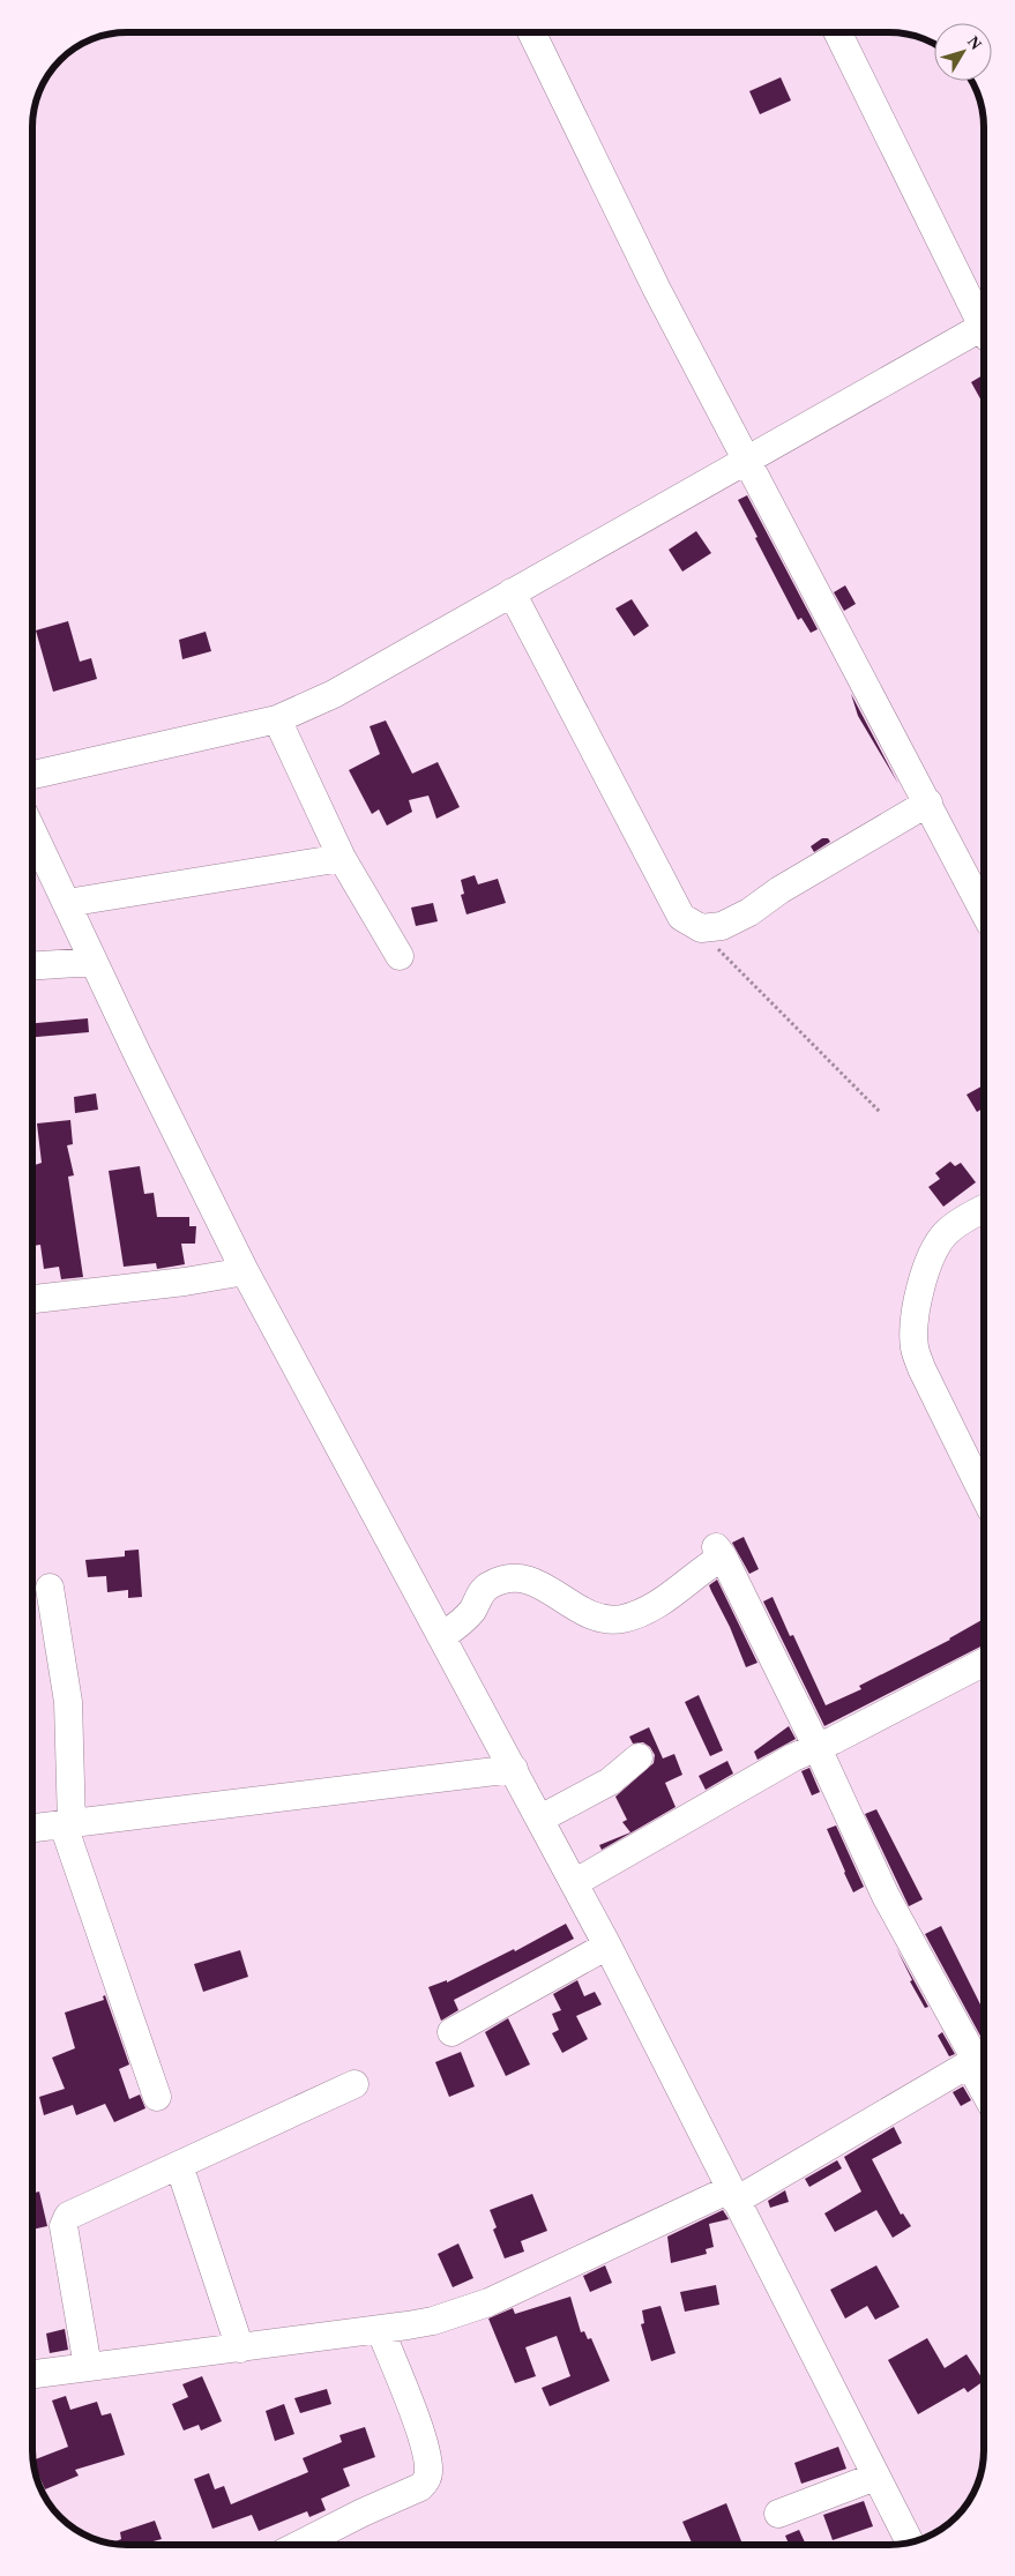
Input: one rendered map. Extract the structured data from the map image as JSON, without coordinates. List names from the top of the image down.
{
  "north": "top right"
}
